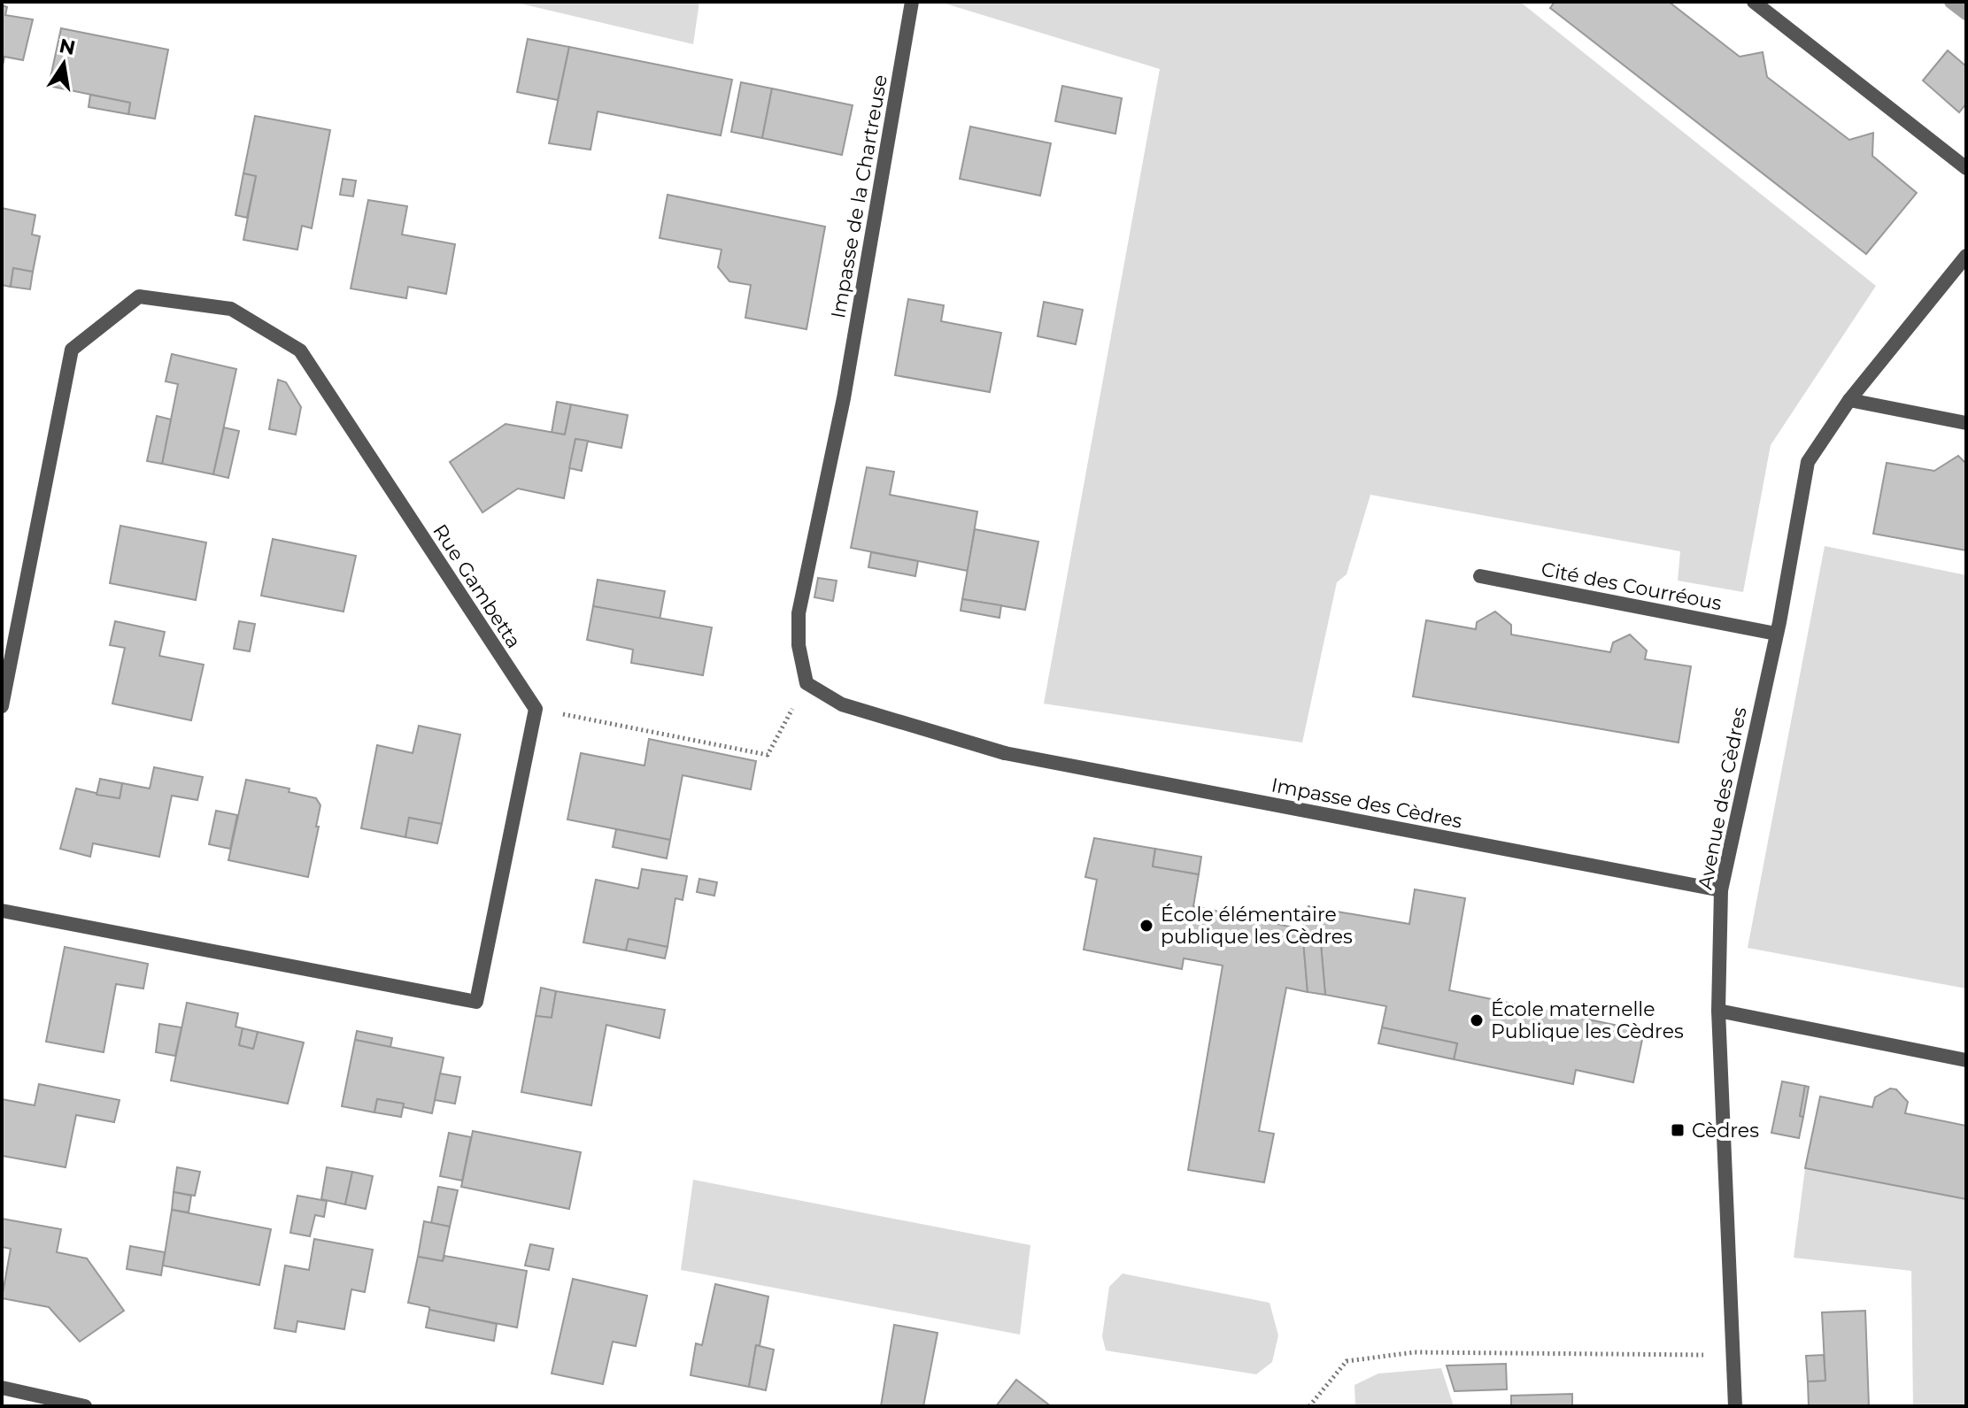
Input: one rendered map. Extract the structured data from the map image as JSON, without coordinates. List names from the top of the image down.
{
  "streets": {
    "street": [
      "Impasse de la Chartreuse",
      "Rue Gambetta",
      "Cité des Courréous",
      "Avenue des Cèdres",
      "Impasse des Cèdres"
    ]
  },
  "crossings": [
    ["Impasse de la Chartreuse", "Impasse des Cèdres"],
    ["Cité des Courréous", "Avenue des Cèdres"],
    ["Avenue des Cèdres", "Impasse des Cèdres"]
  ],
  "places": {
    "other": ["École élémentaire publique les Cèdres", "École maternelle Publique les Cèdres"],
    "transit": ["Cèdres"]
  },
  "north": "top"
}
